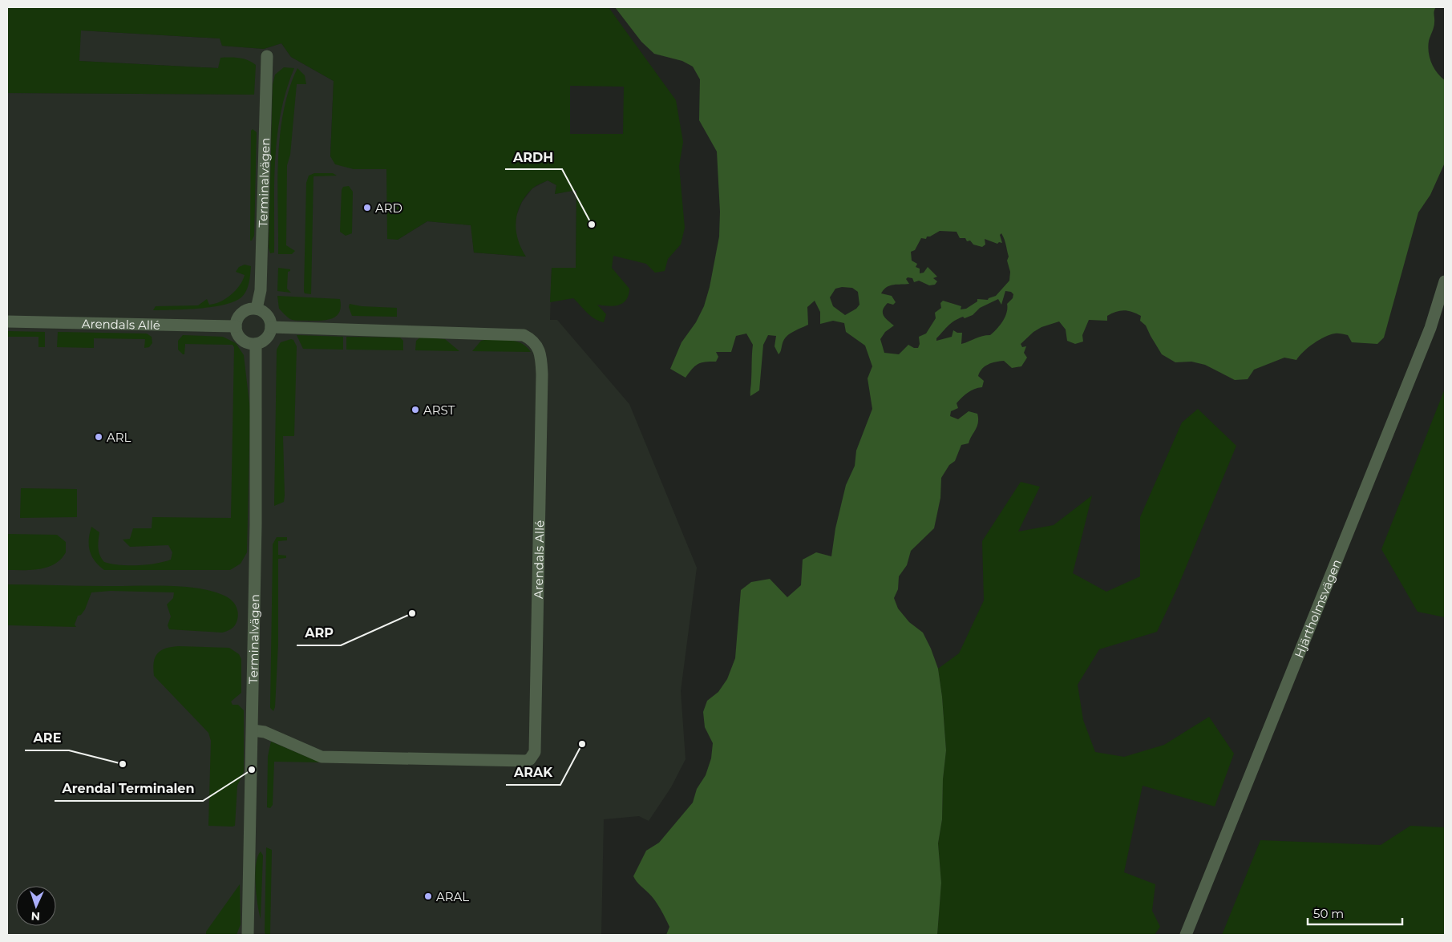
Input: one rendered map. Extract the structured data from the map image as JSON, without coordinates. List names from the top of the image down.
{
  "streets": {
    "street": ["Terminalvägen", "Arendals Allé", "Hjärtholmsvägen"]
  },
  "crossings": [
    ["Terminalvägen", "Arendals Allé"]
  ],
  "places": [
    "ARD",
    "ARDH",
    "ARST",
    "ARL",
    "ARP",
    "ARAK",
    "ARE",
    "Arendal Terminalen",
    "ARAL"
  ],
  "scale_bar": "50 m",
  "north": "bottom"
}
